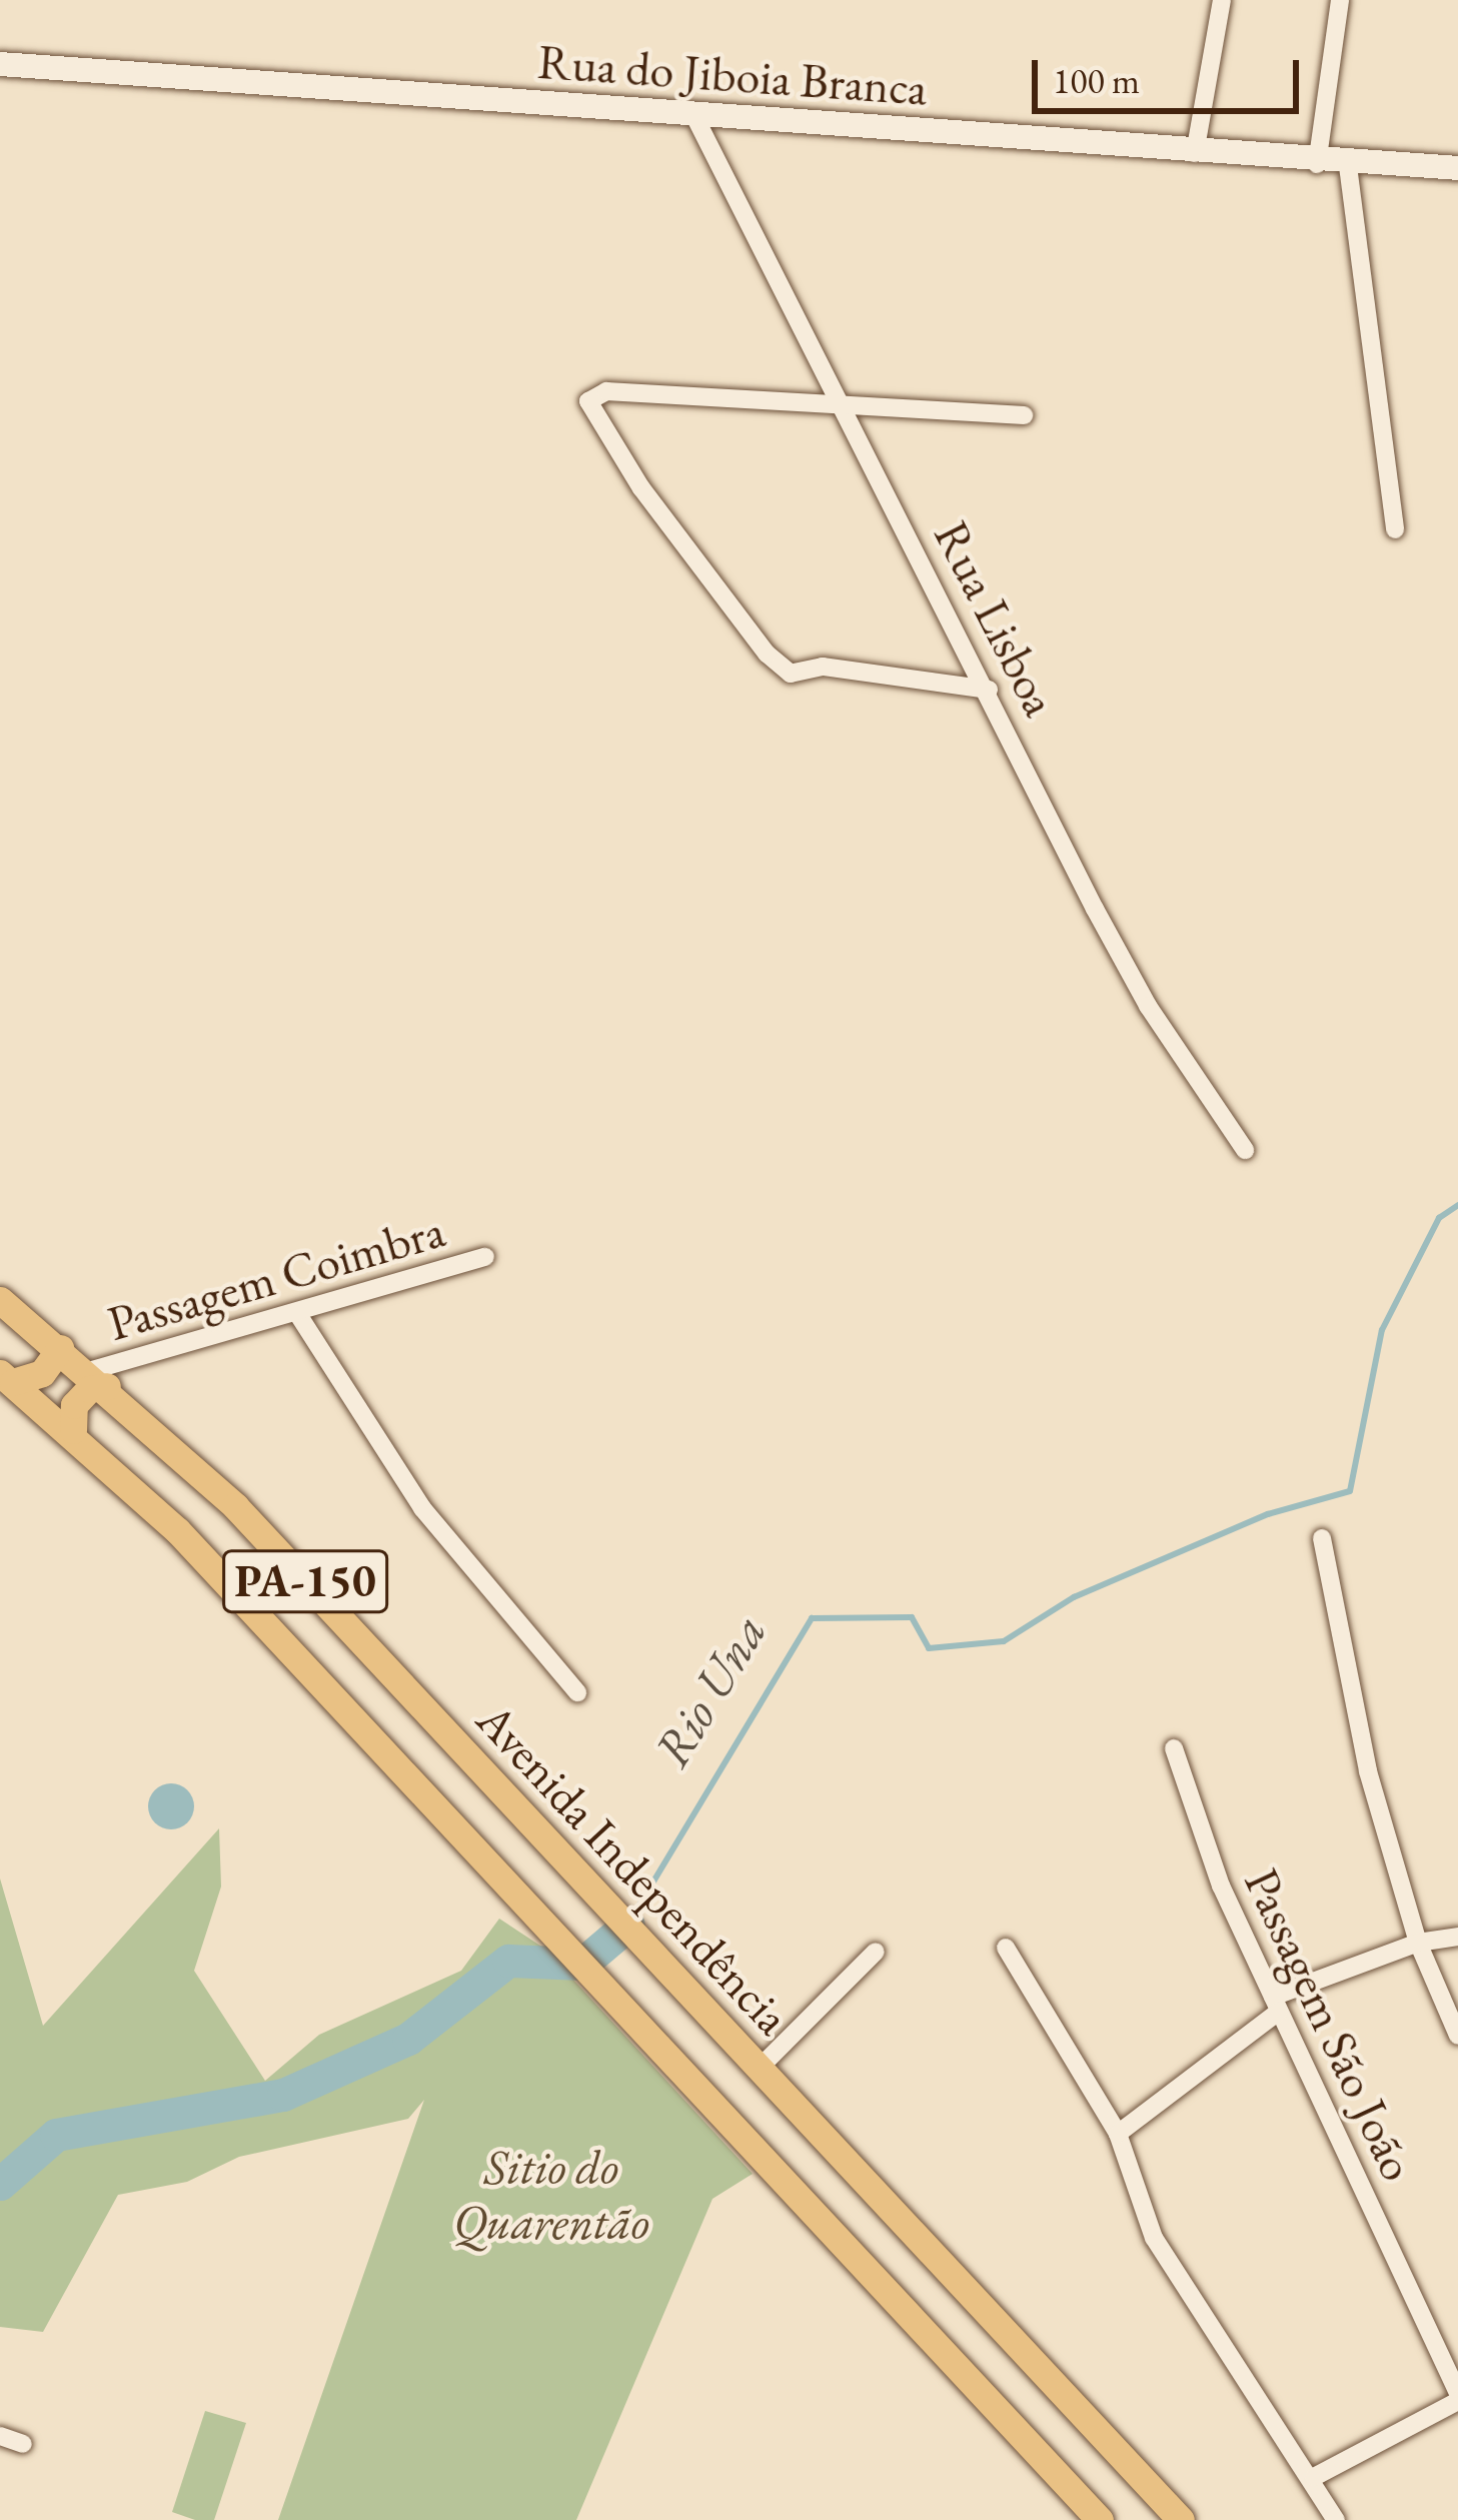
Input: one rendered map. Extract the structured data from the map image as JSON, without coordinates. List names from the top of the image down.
{
  "streets": {
    "main road": ["Rua do Jiboia Branca", "PA-150", "Avenida Independência"],
    "street": ["Rua Lisboa", "Passagem Coimbra", "Passagem São João"]
  },
  "crossings": [
    ["Rua do Jiboia Branca", "Rua Lisboa"],
    ["Passagem Coimbra", "Avenida Independência"]
  ],
  "water": ["Rio Una"],
  "parks": ["Sitio do Quarentão"],
  "scale_bar": "100 m"
}
